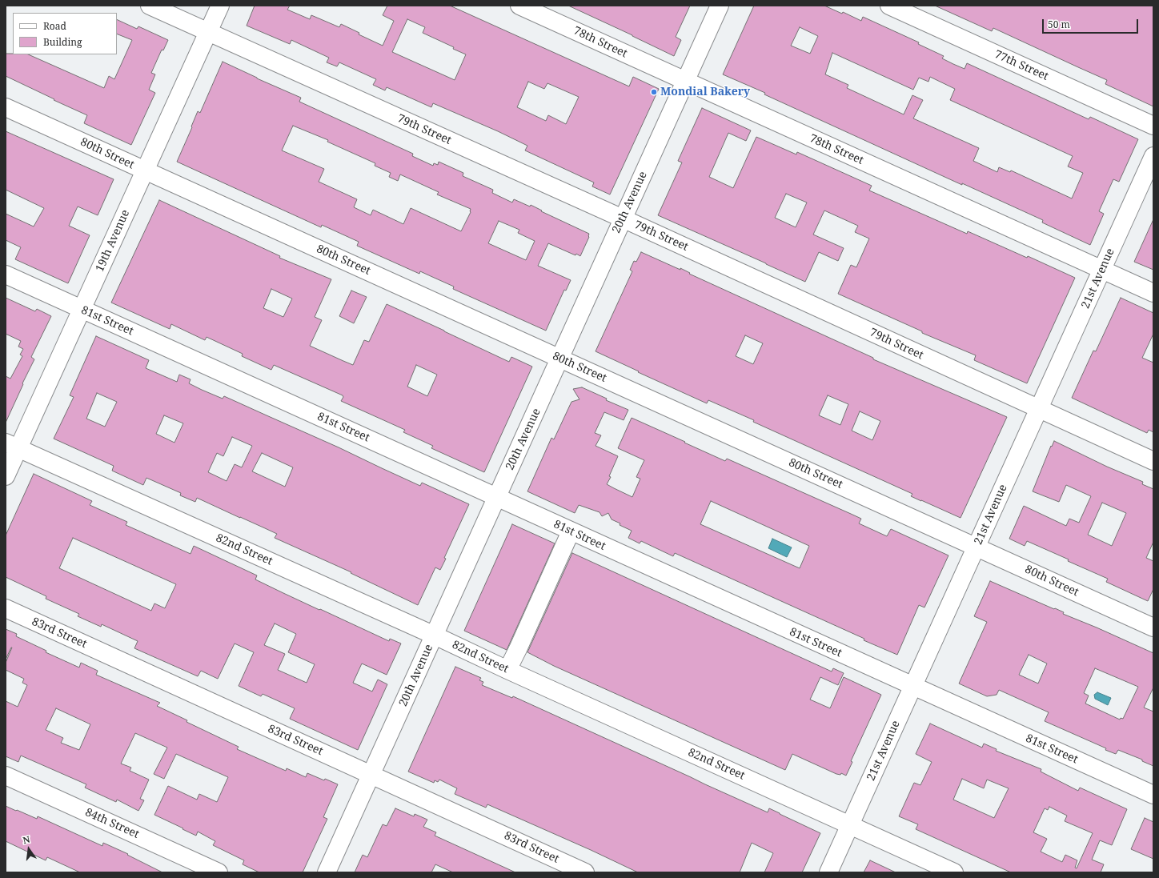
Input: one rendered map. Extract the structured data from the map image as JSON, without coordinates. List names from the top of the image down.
{
  "streets": {
    "street": [
      "78th Street",
      "77th Street",
      "79th Street",
      "80th Street",
      "20th Avenue",
      "19th Avenue",
      "21st Avenue",
      "81st Street",
      "82nd Street",
      "83rd Street",
      "84th Street"
    ]
  },
  "crossings": [
    ["78th Street", "20th Avenue"],
    ["78th Street", "21st Avenue"],
    ["79th Street", "20th Avenue"],
    ["79th Street", "19th Avenue"],
    ["79th Street", "21st Avenue"],
    ["80th Street", "20th Avenue"],
    ["80th Street", "19th Avenue"],
    ["80th Street", "21st Avenue"],
    ["20th Avenue", "81st Street"],
    ["20th Avenue", "82nd Street"],
    ["20th Avenue", "83rd Street"],
    ["19th Avenue", "81st Street"],
    ["19th Avenue", "82nd Street"],
    ["21st Avenue", "81st Street"],
    ["21st Avenue", "82nd Street"]
  ],
  "places": ["Mondial Bakery"],
  "legend": ["Road", "Building"],
  "scale_bar": "50 m",
  "north": "top"
}
